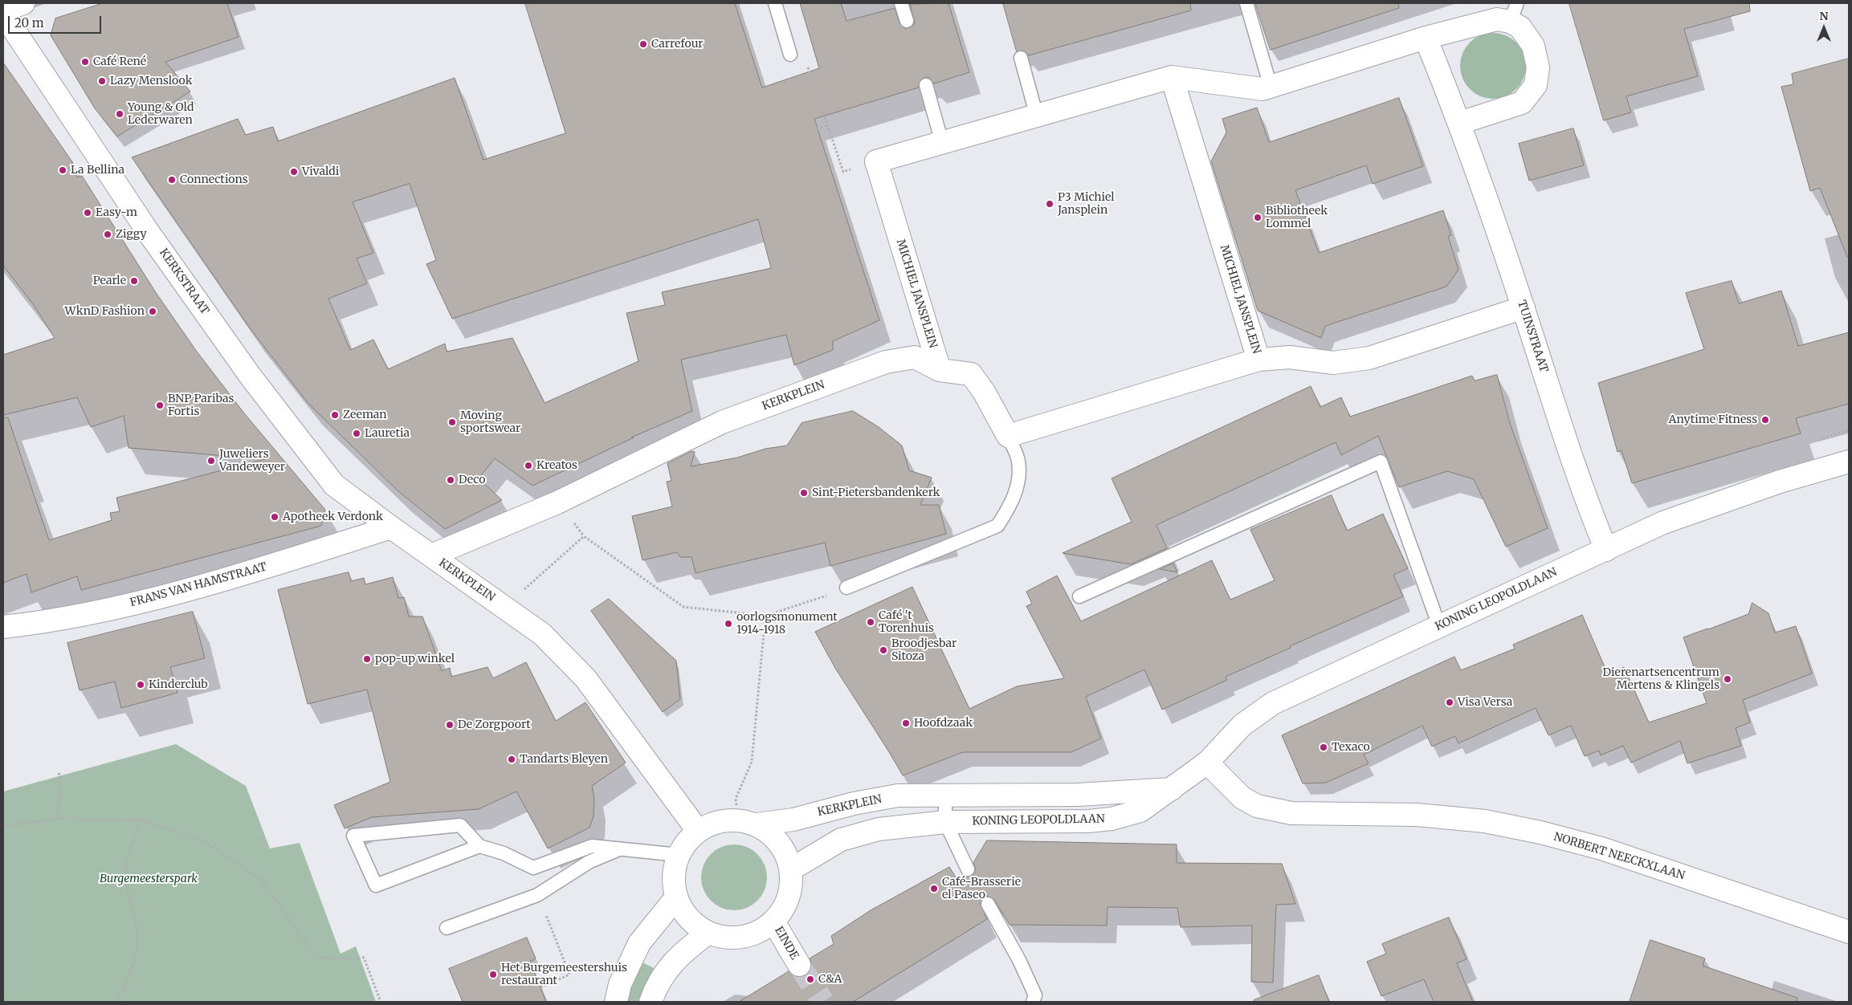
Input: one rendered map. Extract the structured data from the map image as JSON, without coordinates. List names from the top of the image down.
{
  "streets": {
    "street": [
      "KERKSTRAAT",
      "MICHIEL JANSPLEIN",
      "TUINSTRAAT",
      "KERKPLEIN",
      "FRANS VAN HAMSTRAAT",
      "KONING LEOPOLDLAAN",
      "NORBERT NEECKXLAAN",
      "EINDE"
    ]
  },
  "crossings": [
    ["KERKSTRAAT", "KERKPLEIN"],
    ["KERKSTRAAT", "FRANS VAN HAMSTRAAT"],
    ["MICHIEL JANSPLEIN", "TUINSTRAAT"],
    ["MICHIEL JANSPLEIN", "KERKPLEIN"],
    ["TUINSTRAAT", "KONING LEOPOLDLAAN"],
    ["KERKPLEIN", "FRANS VAN HAMSTRAAT"],
    ["KERKPLEIN", "EINDE"],
    ["KONING LEOPOLDLAAN", "NORBERT NEECKXLAAN"]
  ],
  "parks": ["Burgemeesterspark"],
  "places": [
    "Carrefour",
    "Café René",
    "Lazy Menslook",
    "Young & Old Lederwaren",
    "La Bellina",
    "Vivaldi",
    "Connections",
    "P3 Michiel Jansplein",
    "Easy-m",
    "Bibliotheek Lommel",
    "Ziggy",
    "Pearle",
    "WknD Fashion",
    "BNP Paribas Fortis",
    "Zeeman",
    "Anytime Fitness",
    "Moving sportswear",
    "Lauretia",
    "Juweliers Vandeweyer",
    "Kreatos",
    "Deco",
    "Sint-Pietersbandenkerk",
    "Apotheek Verdonk",
    "Café 't Torenhuis",
    "oorlogsmonument 1914-1918",
    "Broodjesbar Sitoza",
    "pop-up winkel",
    "Dierenartsencentrum Mertens & Klingels",
    "Kinderclub",
    "Visa Versa",
    "Hoofdzaak",
    "De Zorgpoort",
    "Texaco",
    "Tandarts Bleyen",
    "Café-Brasserie el Paseo",
    "Het Burgemeestershuis restaurant",
    "C&A"
  ],
  "scale_bar": "20 m",
  "north": "top"
}
